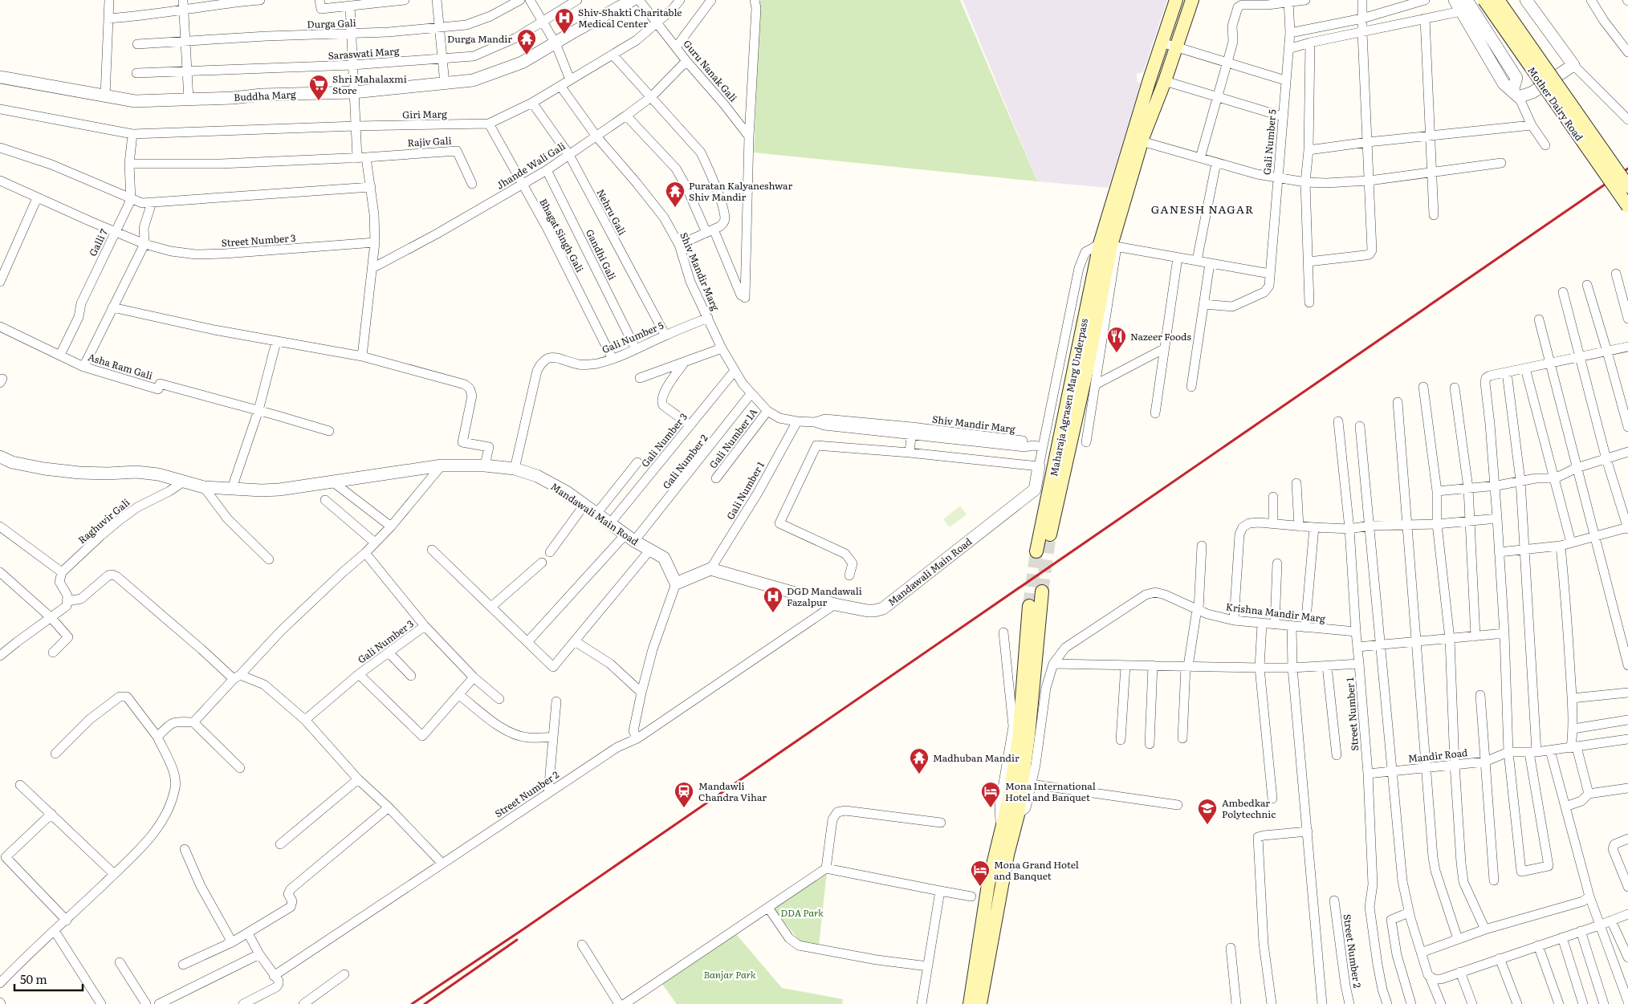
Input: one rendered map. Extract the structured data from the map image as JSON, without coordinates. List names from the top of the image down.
{
  "streets": {
    "main road": ["Mother Dairy Road", "Maharaja Agrasen Marg Underpass"],
    "street": [
      "Durga Gali",
      "Saraswati Marg",
      "Guru Nanak Gali",
      "Buddha Marg",
      "Giri Marg",
      "Rajiv Gali",
      "Gali Number 5",
      "Jhande Wali Gali",
      "Nehru Gali",
      "Bhagat Singh Gali",
      "Street Number 3",
      "Galli 7",
      "Gandhi Gali",
      "Shiv Mandir Marg",
      "Asha Ram Gali",
      "Gali Number 1A",
      "Gali Number 3",
      "Gali Number 2",
      "Gali Number 1",
      "Mandawali Main Road",
      "Raghuvir Gali",
      "Krishna Mandir Marg",
      "Street Number 1",
      "Mandir Road",
      "Street Number 2"
    ]
  },
  "crossings": [
    ["Guru Nanak Gali", "Giri Marg"],
    ["Guru Nanak Gali", "Jhande Wali Gali"],
    ["Giri Marg", "Nehru Gali"],
    ["Giri Marg", "Bhagat Singh Gali"],
    ["Giri Marg", "Galli 7"],
    ["Giri Marg", "Shiv Mandir Marg"],
    ["Gali Number 5", "Nehru Gali"],
    ["Gali Number 5", "Bhagat Singh Gali"],
    ["Gali Number 5", "Gandhi Gali"],
    ["Gali Number 5", "Shiv Mandir Marg"],
    ["Gali Number 5", "Mandawali Main Road"],
    ["Jhande Wali Gali", "Nehru Gali"],
    ["Jhande Wali Gali", "Bhagat Singh Gali"],
    ["Jhande Wali Gali", "Gandhi Gali"],
    ["Jhande Wali Gali", "Shiv Mandir Marg"],
    ["Street Number 3", "Galli 7"],
    ["Galli 7", "Asha Ram Gali"],
    ["Shiv Mandir Marg", "Gali Number 1A"],
    ["Shiv Mandir Marg", "Gali Number 3"],
    ["Shiv Mandir Marg", "Gali Number 2"],
    ["Shiv Mandir Marg", "Gali Number 1"],
    ["Gali Number 3", "Mandawali Main Road"],
    ["Gali Number 2", "Mandawali Main Road"],
    ["Gali Number 1", "Mandawali Main Road"],
    ["Mandawali Main Road", "Raghuvir Gali"],
    ["Mandawali Main Road", "Street Number 2"],
    ["Krishna Mandir Marg", "Street Number 1"],
    ["Street Number 1", "Mandir Road"]
  ],
  "districts": ["GANESH NAGAR"],
  "parks": ["DDA Park", "Banjar Park"],
  "places": {
    "hospital": ["Shiv-Shakti Charitable Medical Center", "DGD Mandawali Fazalpur"],
    "temple": ["Durga Mandir", "Puratan Kalyaneshwar Shiv Mandir", "Madhuban Mandir"],
    "supermarket": ["Shri Mahalaxmi Store"],
    "restaurant": ["Nazeer Foods"],
    "station": ["Mandawli Chandra Vihar"],
    "hotel": ["Mona International Hotel and Banquet", "Mona Grand Hotel and Banquet"],
    "school or university": ["Ambedkar Polytechnic"]
  },
  "scale_bar": "50 m"
}
